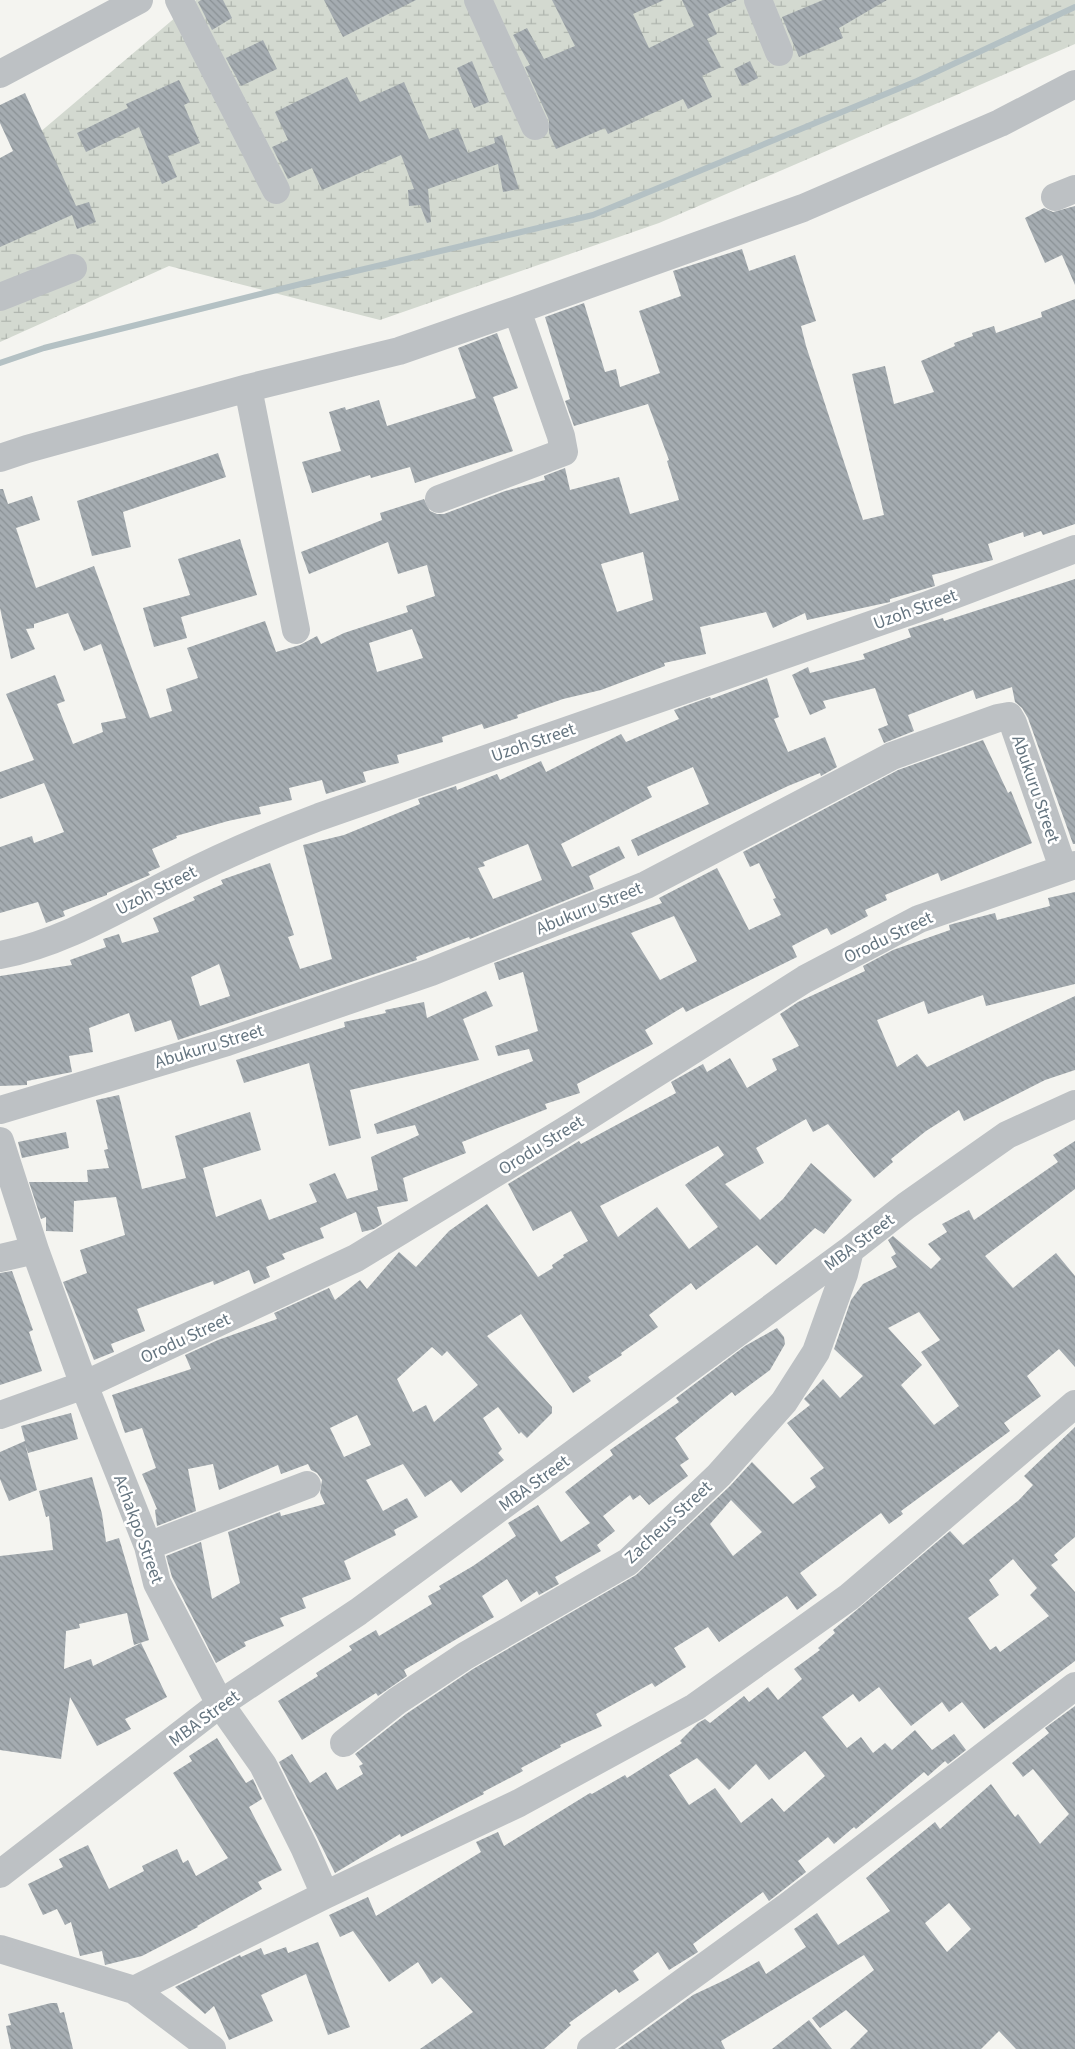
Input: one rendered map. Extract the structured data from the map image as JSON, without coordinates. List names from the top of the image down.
{
  "streets": {
    "street": [
      "Uzoh Street",
      "Abukuru Street",
      "Orodu Street",
      "MBA Street",
      "Zacheus Street",
      "Achakpo Street"
    ]
  },
  "crossings": [
    ["Abukuru Street", "Orodu Street"],
    ["Orodu Street", "Achakpo Street"],
    ["MBA Street", "Zacheus Street"],
    ["MBA Street", "Achakpo Street"]
  ]
}
